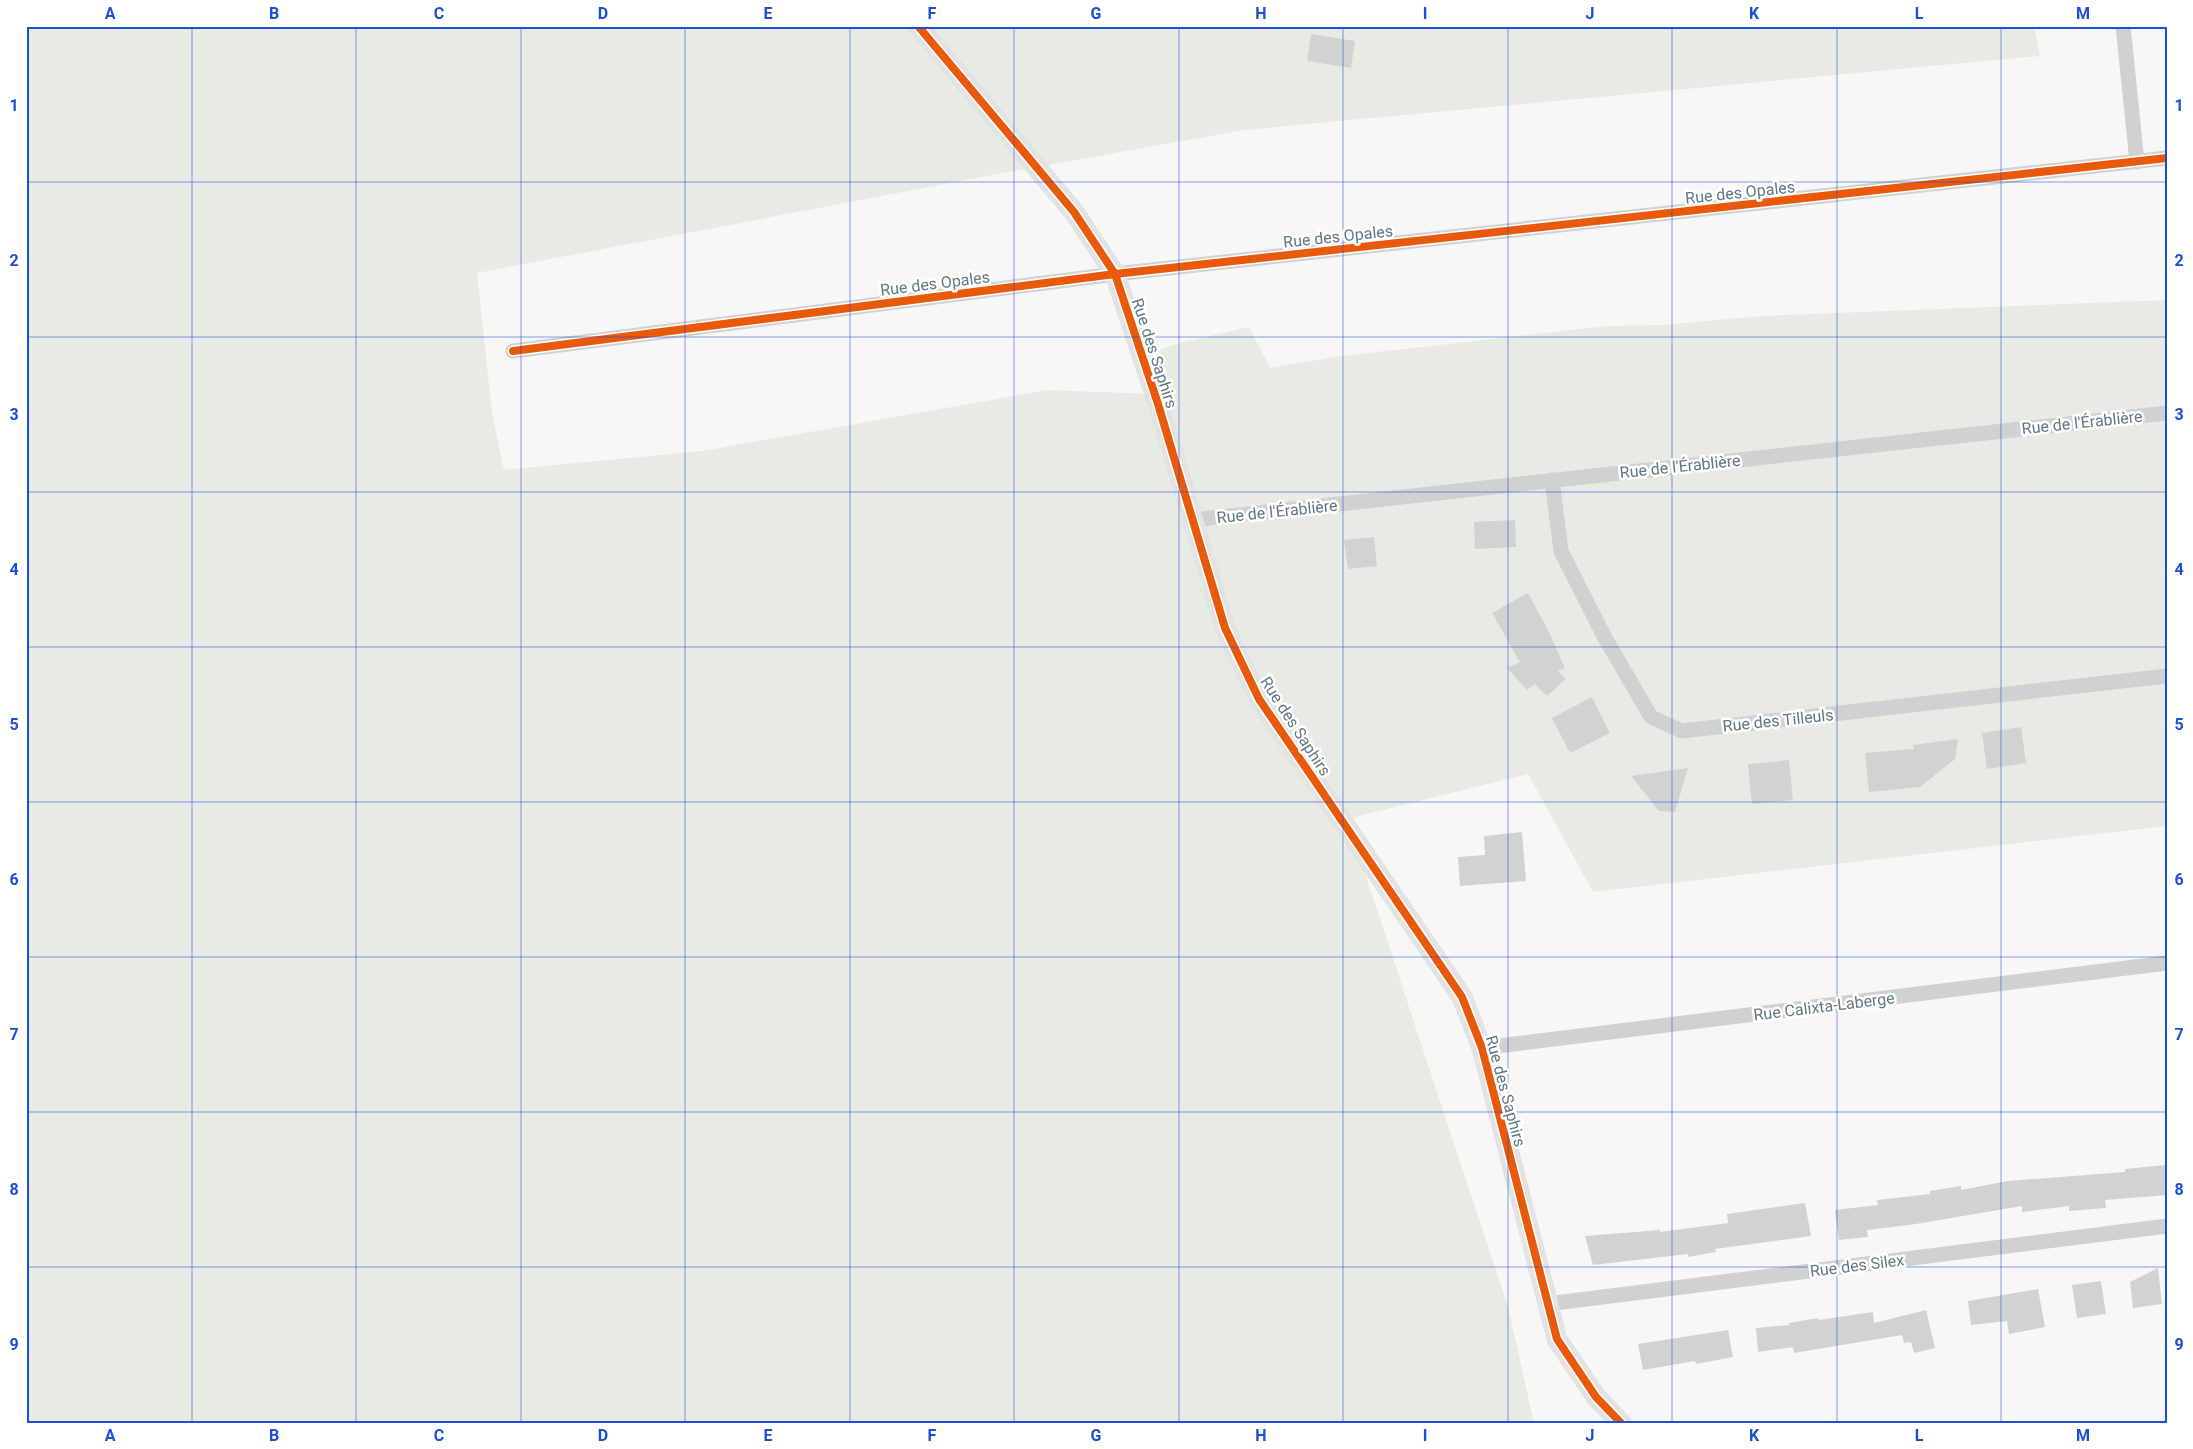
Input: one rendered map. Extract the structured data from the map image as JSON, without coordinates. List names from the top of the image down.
{
  "streets": {
    "street": [
      "Rue des Opales",
      "Rue des Saphirs",
      "Rue de l'Érablière",
      "Rue des Tilleuls",
      "Rue Calixta-Laberge",
      "Rue des Silex"
    ]
  },
  "crossings": [
    ["Rue des Opales", "Rue des Saphirs"],
    ["Rue des Saphirs", "Rue de l'Érablière"],
    ["Rue des Saphirs", "Rue Calixta-Laberge"],
    ["Rue des Saphirs", "Rue des Silex"],
    ["Rue de l'Érablière", "Rue des Tilleuls"]
  ],
  "grid": {
    "columns": [
      "A",
      "B",
      "C",
      "D",
      "E",
      "F",
      "G",
      "H",
      "I",
      "J",
      "K",
      "L",
      "M"
    ],
    "rows": [
      "1",
      "2",
      "3",
      "4",
      "5",
      "6",
      "7",
      "8",
      "9"
    ]
  }
}
